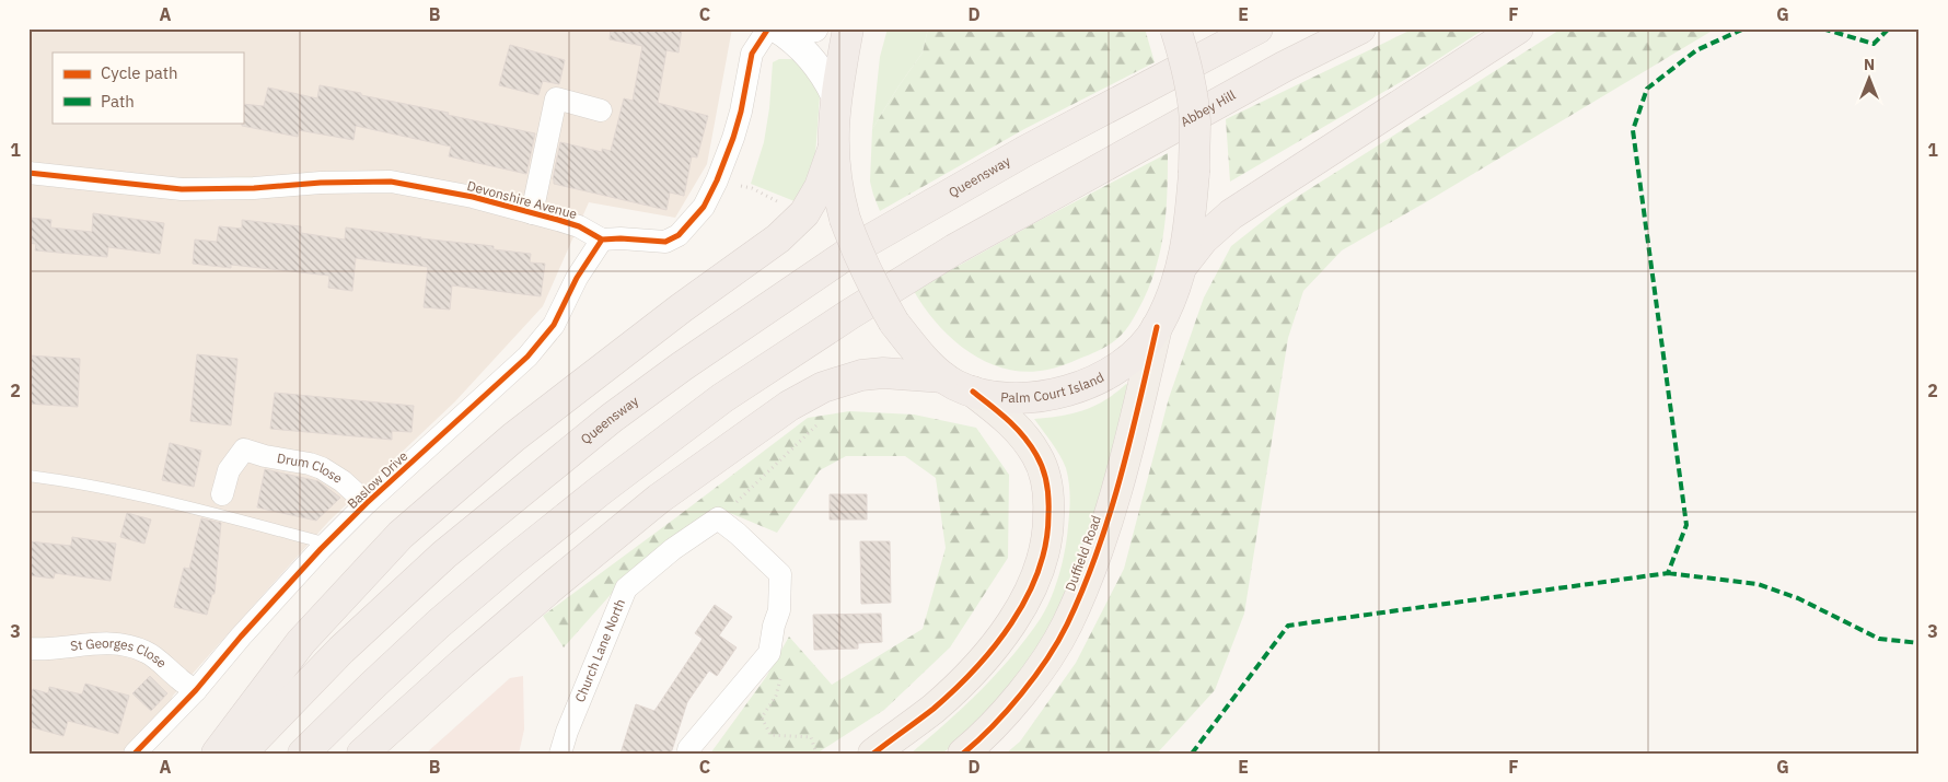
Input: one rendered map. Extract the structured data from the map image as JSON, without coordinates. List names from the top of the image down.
{
  "streets": {
    "highway": ["Abbey Hill", "Queensway", "Palm Court Island"],
    "main road": ["Duffield Road"],
    "street": [
      "Devonshire Avenue",
      "Drum Close",
      "Baslow Drive",
      "Church Lane North",
      "St Georges Close"
    ]
  },
  "crossings": [
    ["Devonshire Avenue", "Baslow Drive"],
    ["Palm Court Island", "Duffield Road"],
    ["Drum Close", "Baslow Drive"],
    ["Baslow Drive", "St Georges Close"]
  ],
  "legend": ["Cycle path", "Path"],
  "north": "top",
  "grid": {
    "columns": [
      "A",
      "B",
      "C",
      "D",
      "E",
      "F",
      "G"
    ],
    "rows": ["1", "2", "3"]
  }
}
